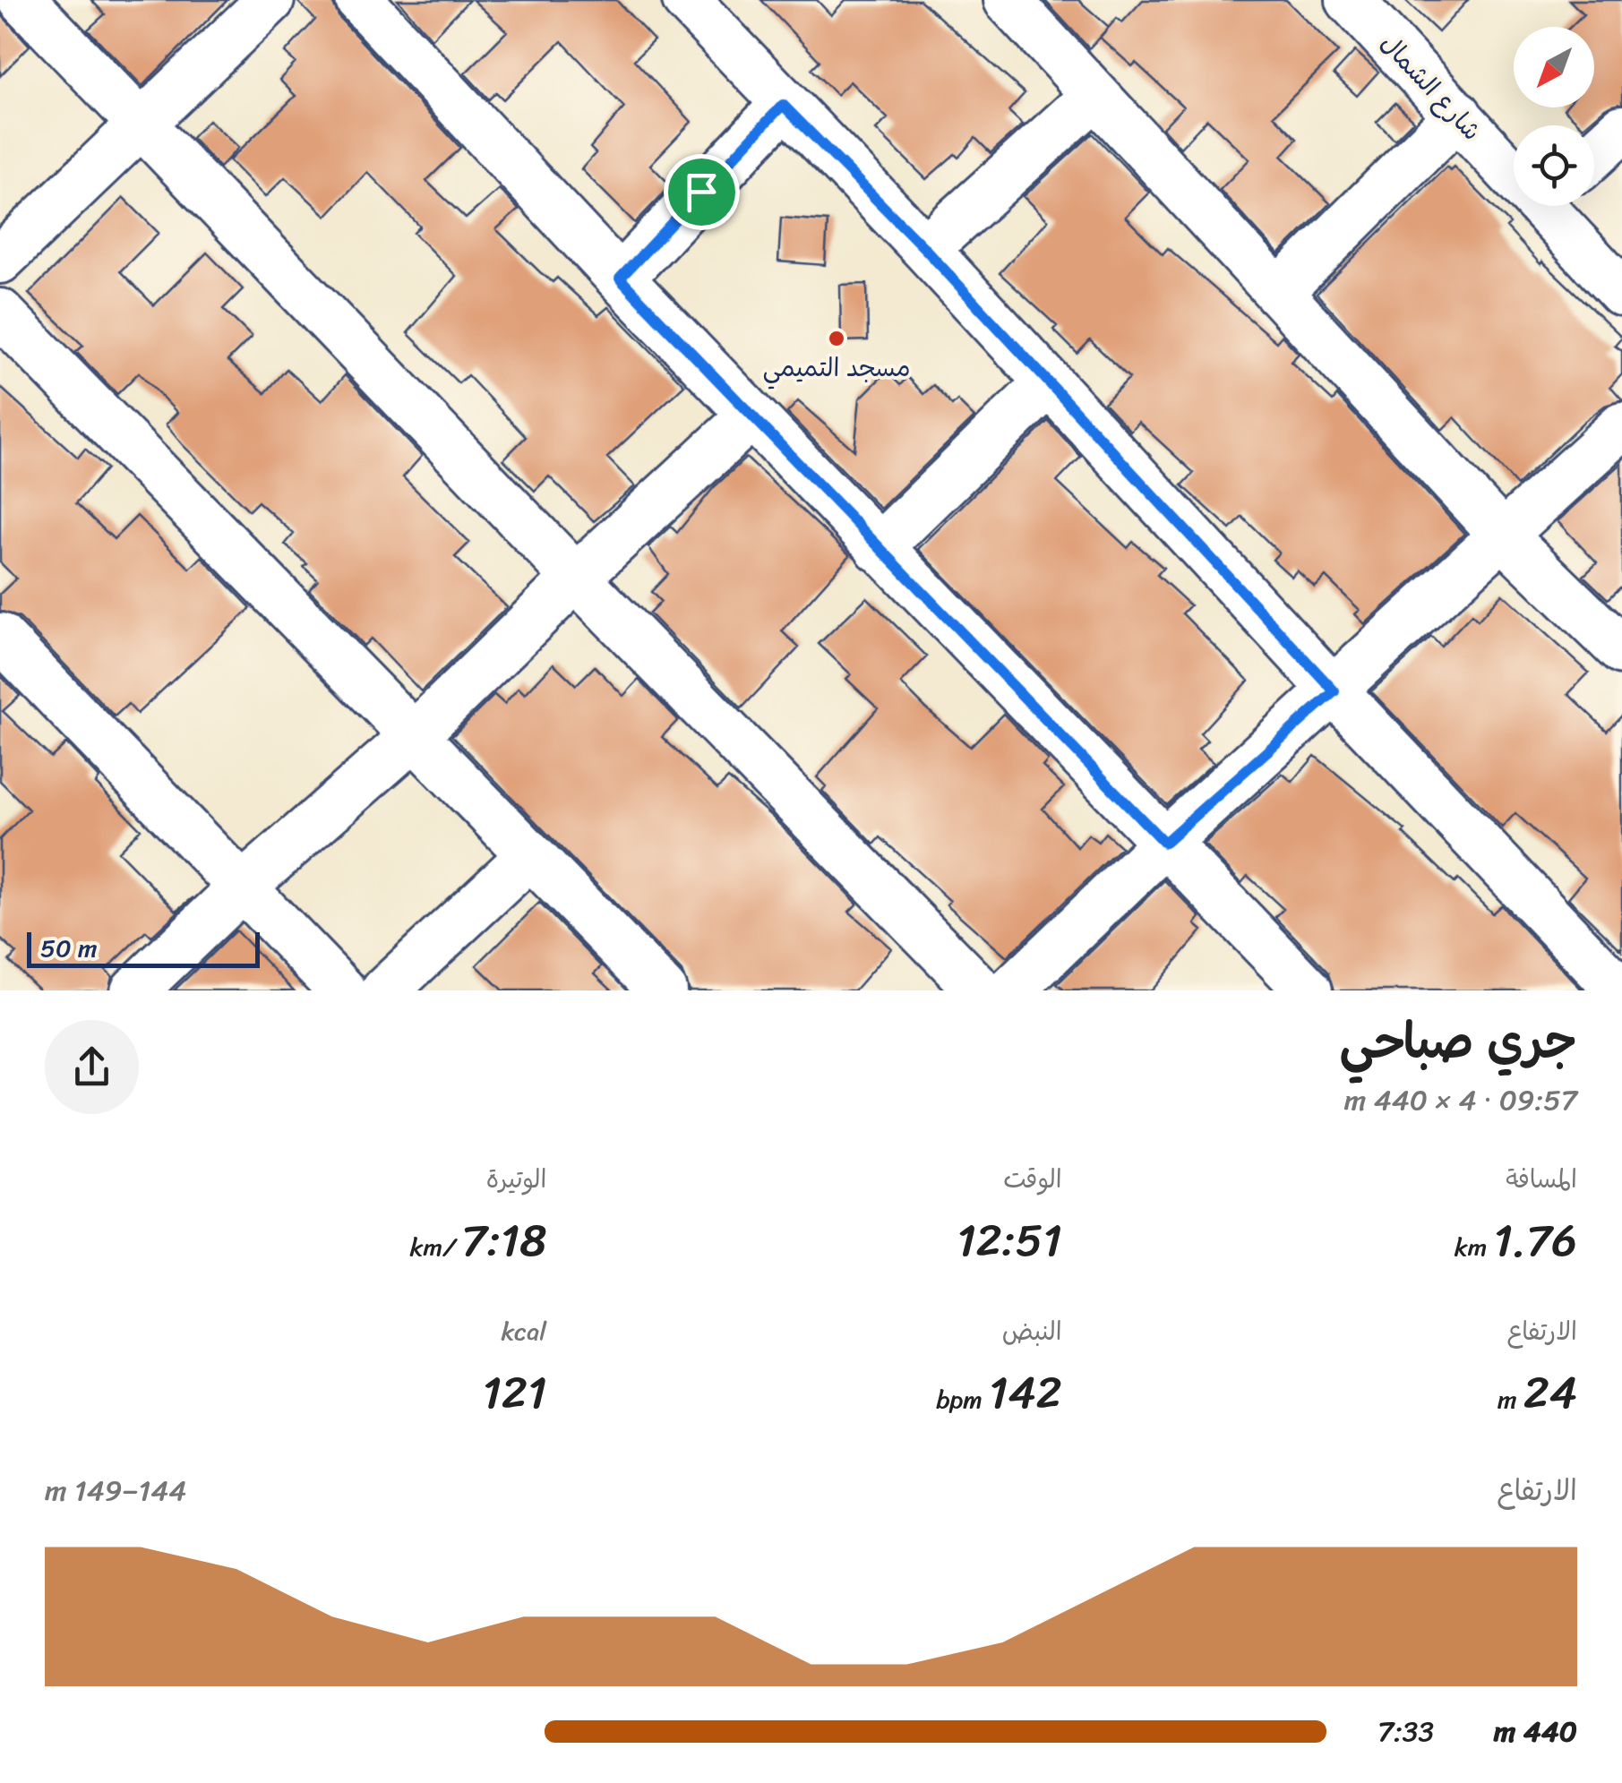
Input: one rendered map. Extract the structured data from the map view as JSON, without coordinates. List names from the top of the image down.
{
  "streets": {
    "street": ["شارع الشمال"]
  },
  "places": ["مسجد التميمي"],
  "scale_bar": "50 m",
  "north": "bottom left",
  "page": {
    "scale": "50 m",
    "heading": ["جري صباحي", "09:57 · 4 × 440 m"],
    "stats": [
      ["المسافة", "1.76 km"],
      ["الوقت", "12:51"],
      ["الوتيرة", "7:18 /km"],
      ["الارتفاع", "24 m"],
      ["النبض", "142 bpm"],
      ["kcal", "121"]
    ],
    "chart": ["الارتفاع", "144–149 m"],
    "list": [
      {
        "name": "440 m",
        "note": "7:33"
      }
    ]
  }
}
